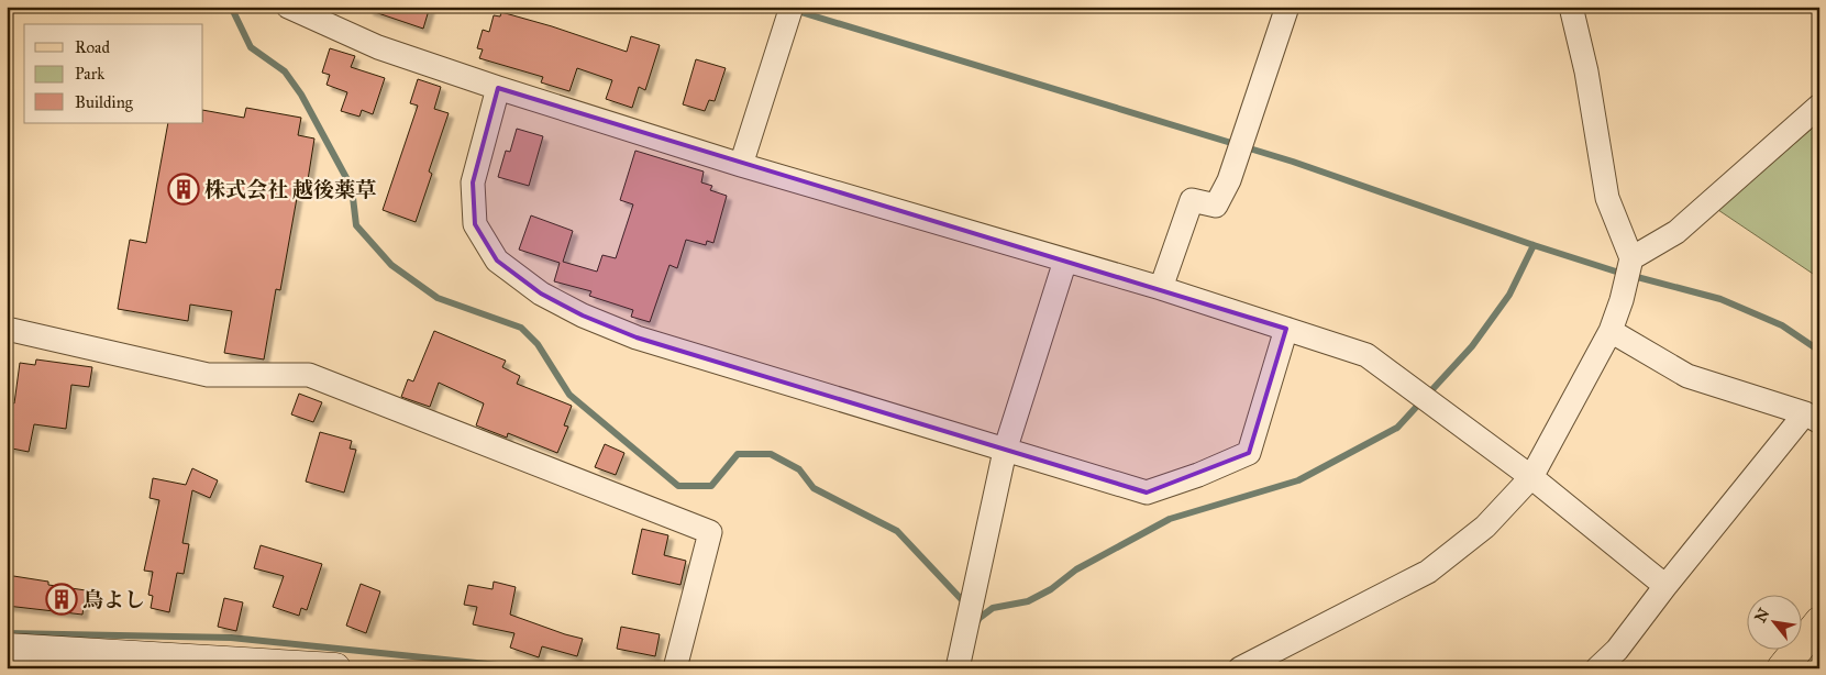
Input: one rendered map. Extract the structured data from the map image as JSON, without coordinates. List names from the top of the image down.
{
  "places": {
    "building": ["株式会社 越後薬草", "鳥よし"]
  },
  "legend": ["Road", "Park", "Building"],
  "north": "top left"
}
